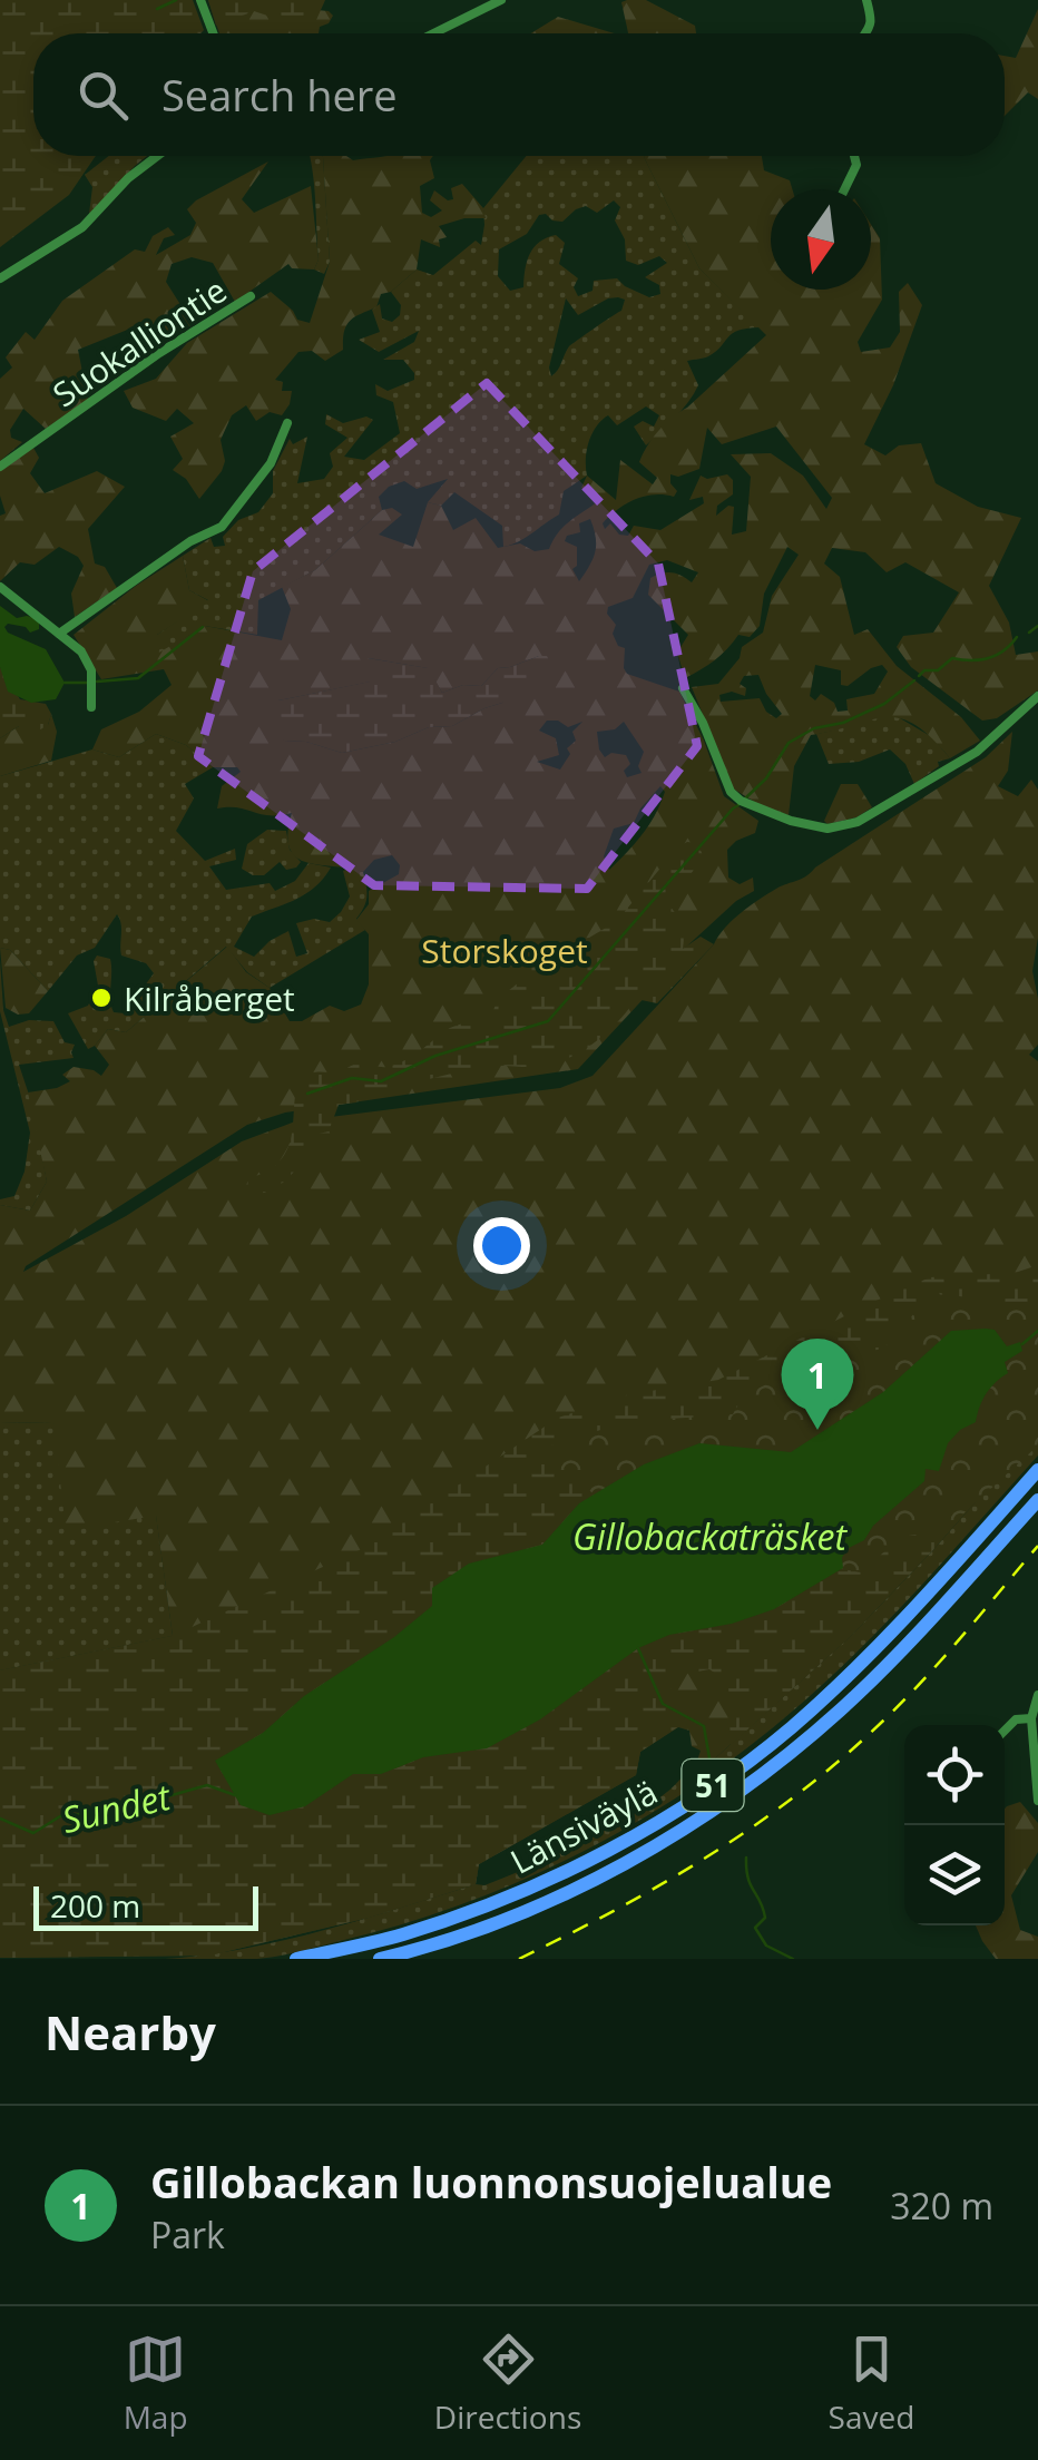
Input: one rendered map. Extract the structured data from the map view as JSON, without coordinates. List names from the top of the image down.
{
  "streets": {
    "highway": ["51", "Länsiväylä"],
    "street": ["Suokalliontie"]
  },
  "water": ["Gillobackaträsket", "Sundet"],
  "parks": ["Storskoget"],
  "places": ["Kilråberget"],
  "scale_bar": "200 m",
  "north": "bottom",
  "page": {
    "search": "Search here",
    "pins": "1",
    "scale": "200 m",
    "heading": "Nearby",
    "list": [
      {
        "mark": "1",
        "name": "Gillobackan luonnonsuojelualue",
        "note": "Park",
        "value": "320 m"
      }
    ],
    "nav": ["Map", "Directions", "Saved"]
  }
}
